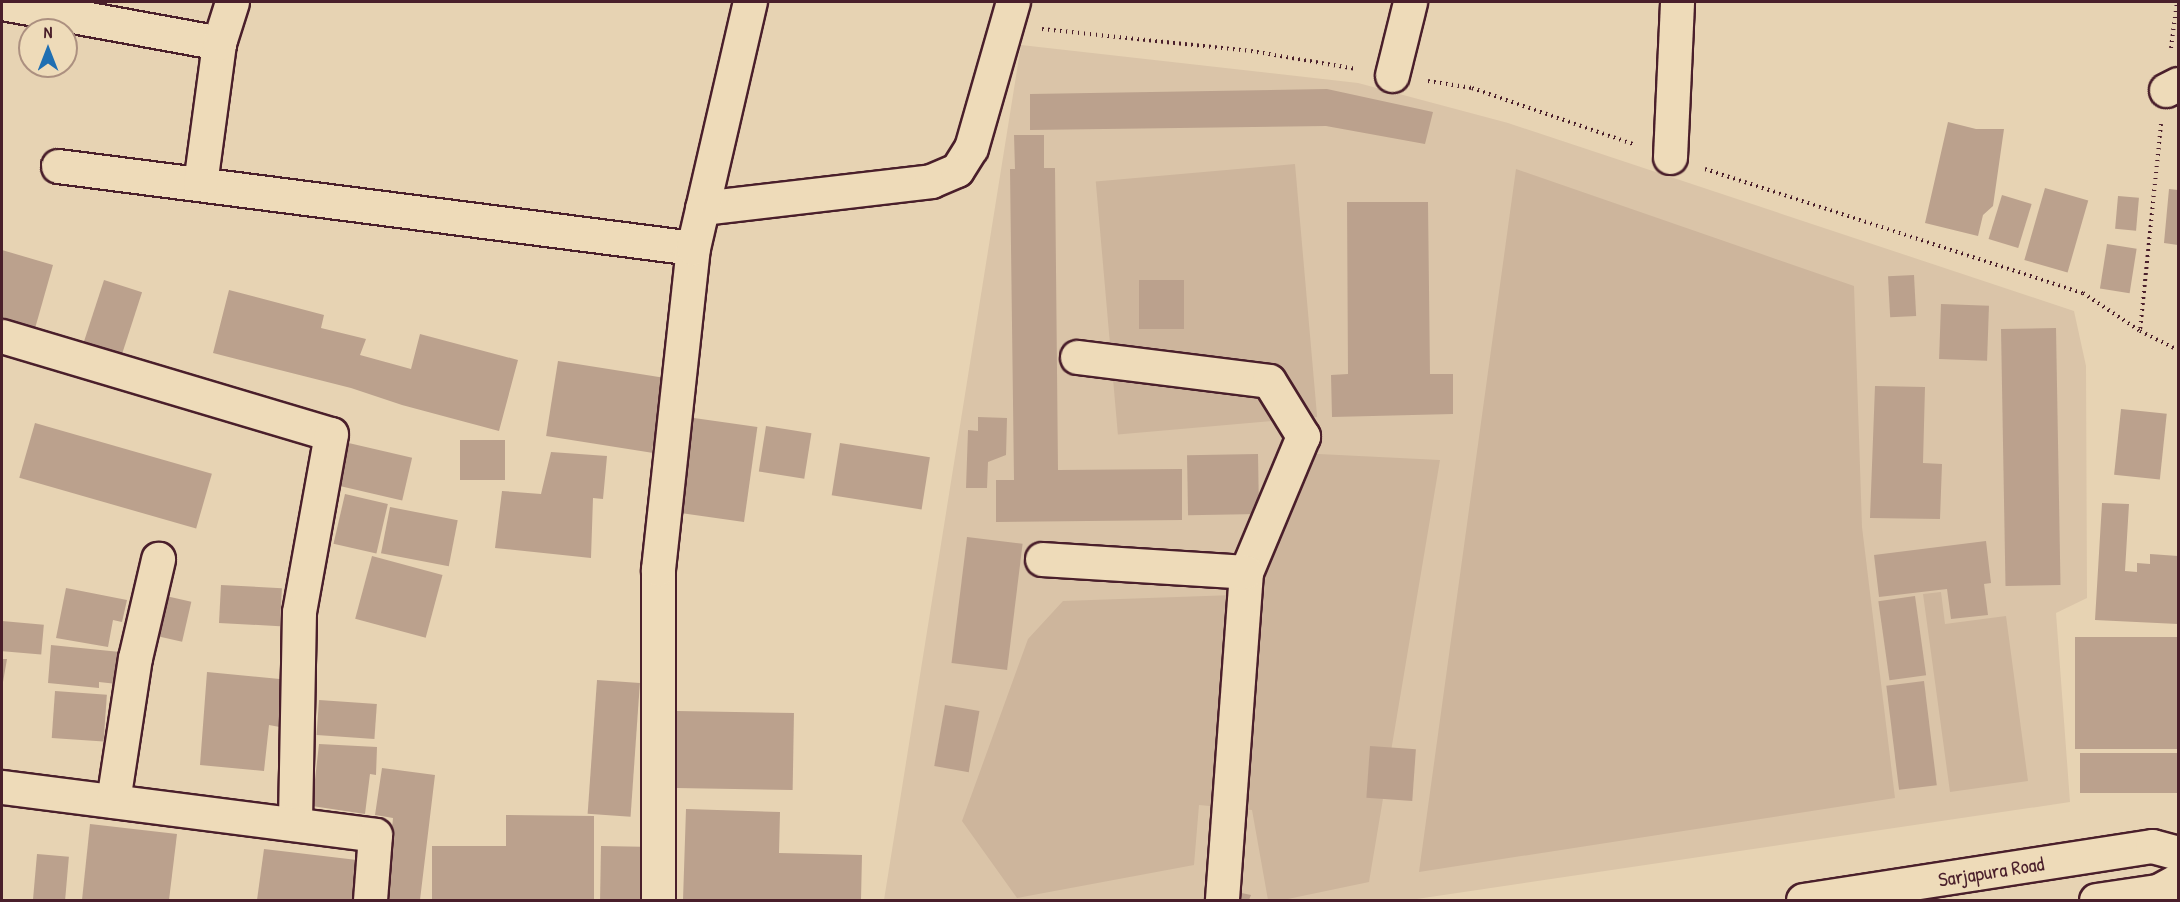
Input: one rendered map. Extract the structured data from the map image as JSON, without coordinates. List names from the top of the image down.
{
  "streets": {
    "street": ["Sarjapura Road"]
  },
  "north": "top"
}
